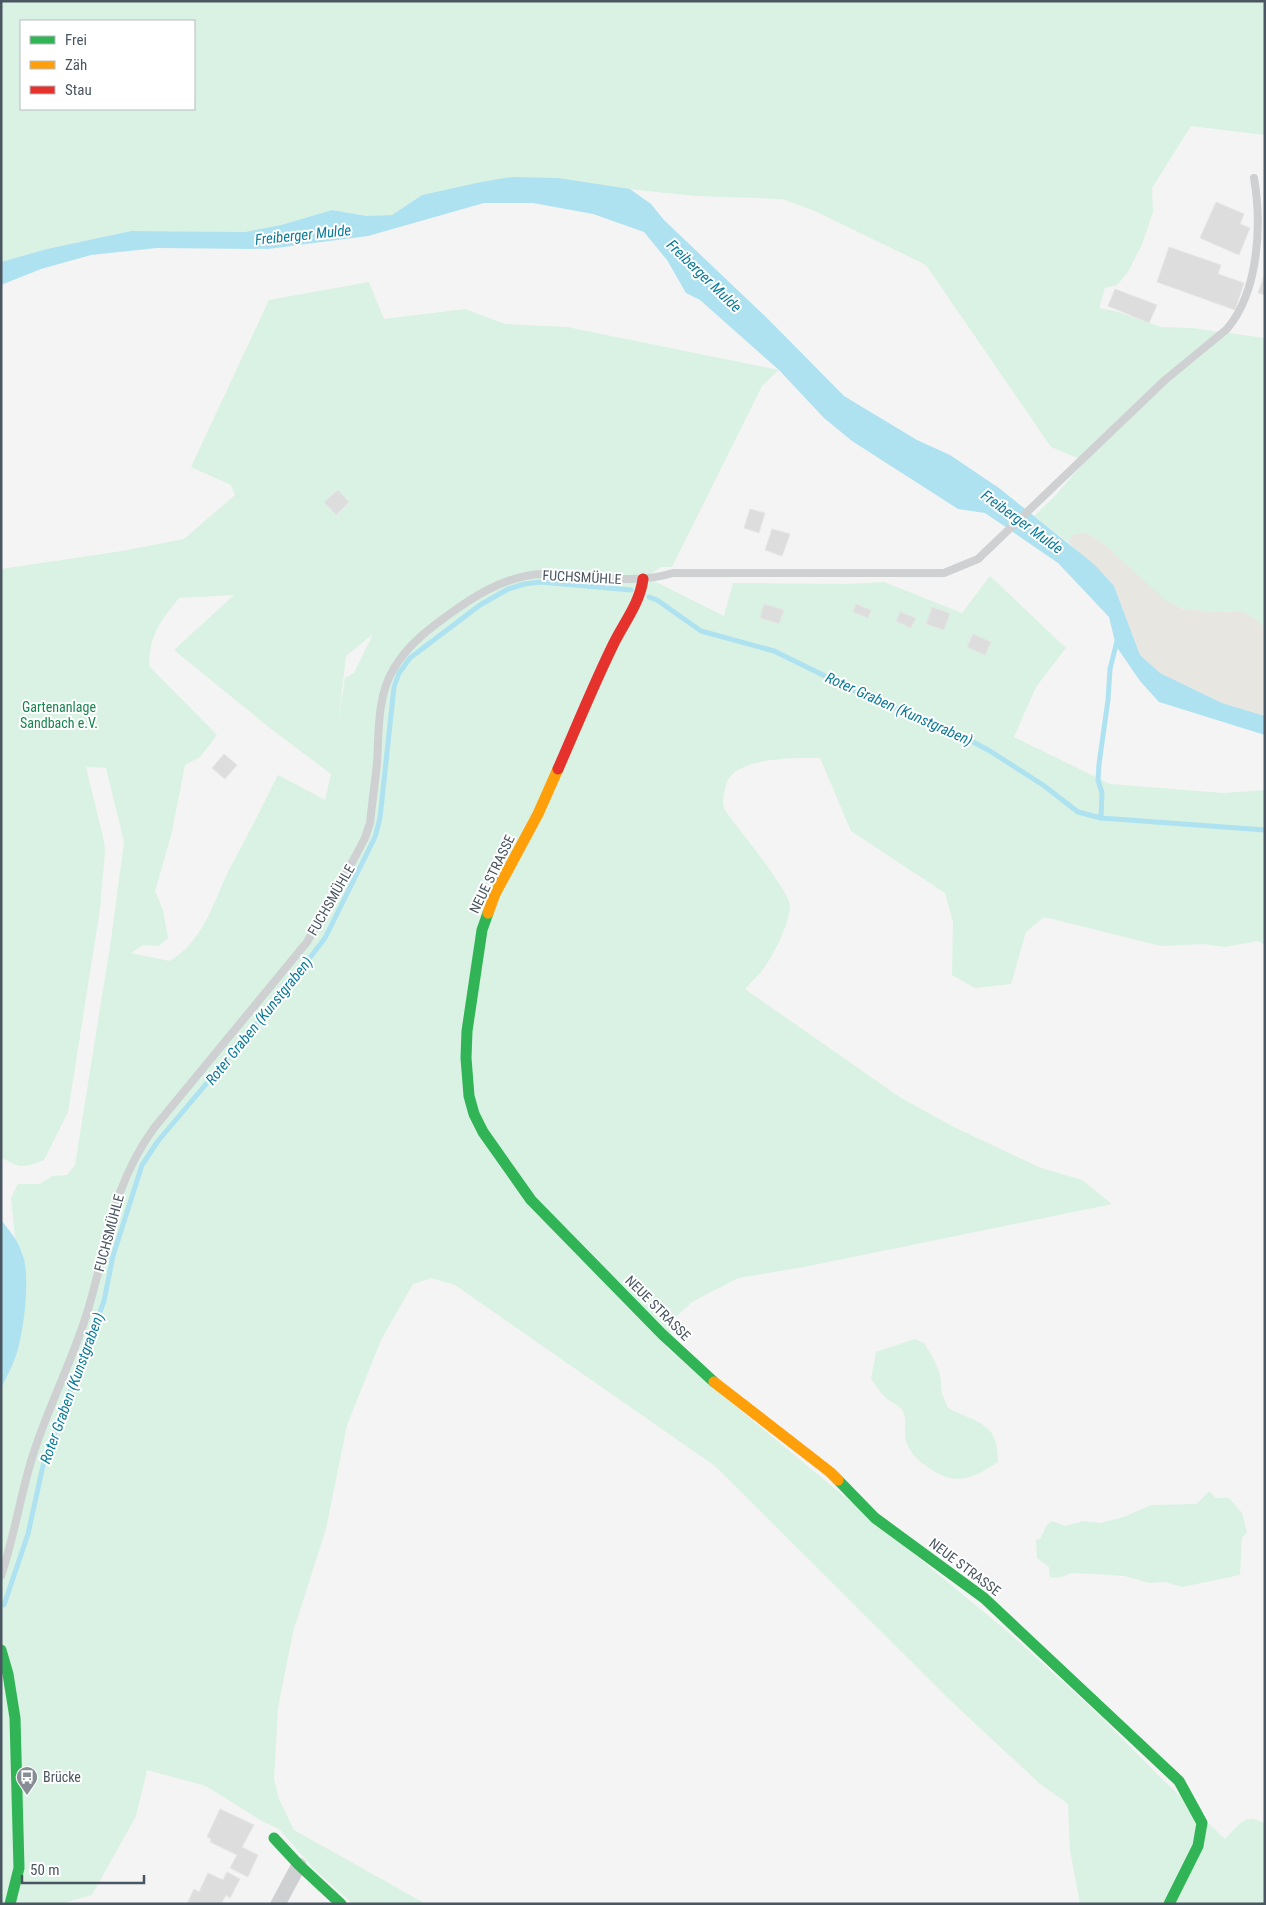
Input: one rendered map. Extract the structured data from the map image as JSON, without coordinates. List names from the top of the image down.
{
  "streets": {
    "street": ["NEUE STRASSE"],
    "lane": ["FUCHSMÜHLE"]
  },
  "crossings": [
    ["FUCHSMÜHLE", "NEUE STRASSE"]
  ],
  "water": ["Freiberger Mulde", "Roter Graben (Kunstgraben)"],
  "parks": ["Gartenanlage Sandbach e.V."],
  "places": {
    "bus stop": ["Brücke"]
  },
  "legend": ["Frei", "Zäh", "Stau"],
  "scale_bar": "50 m"
}
